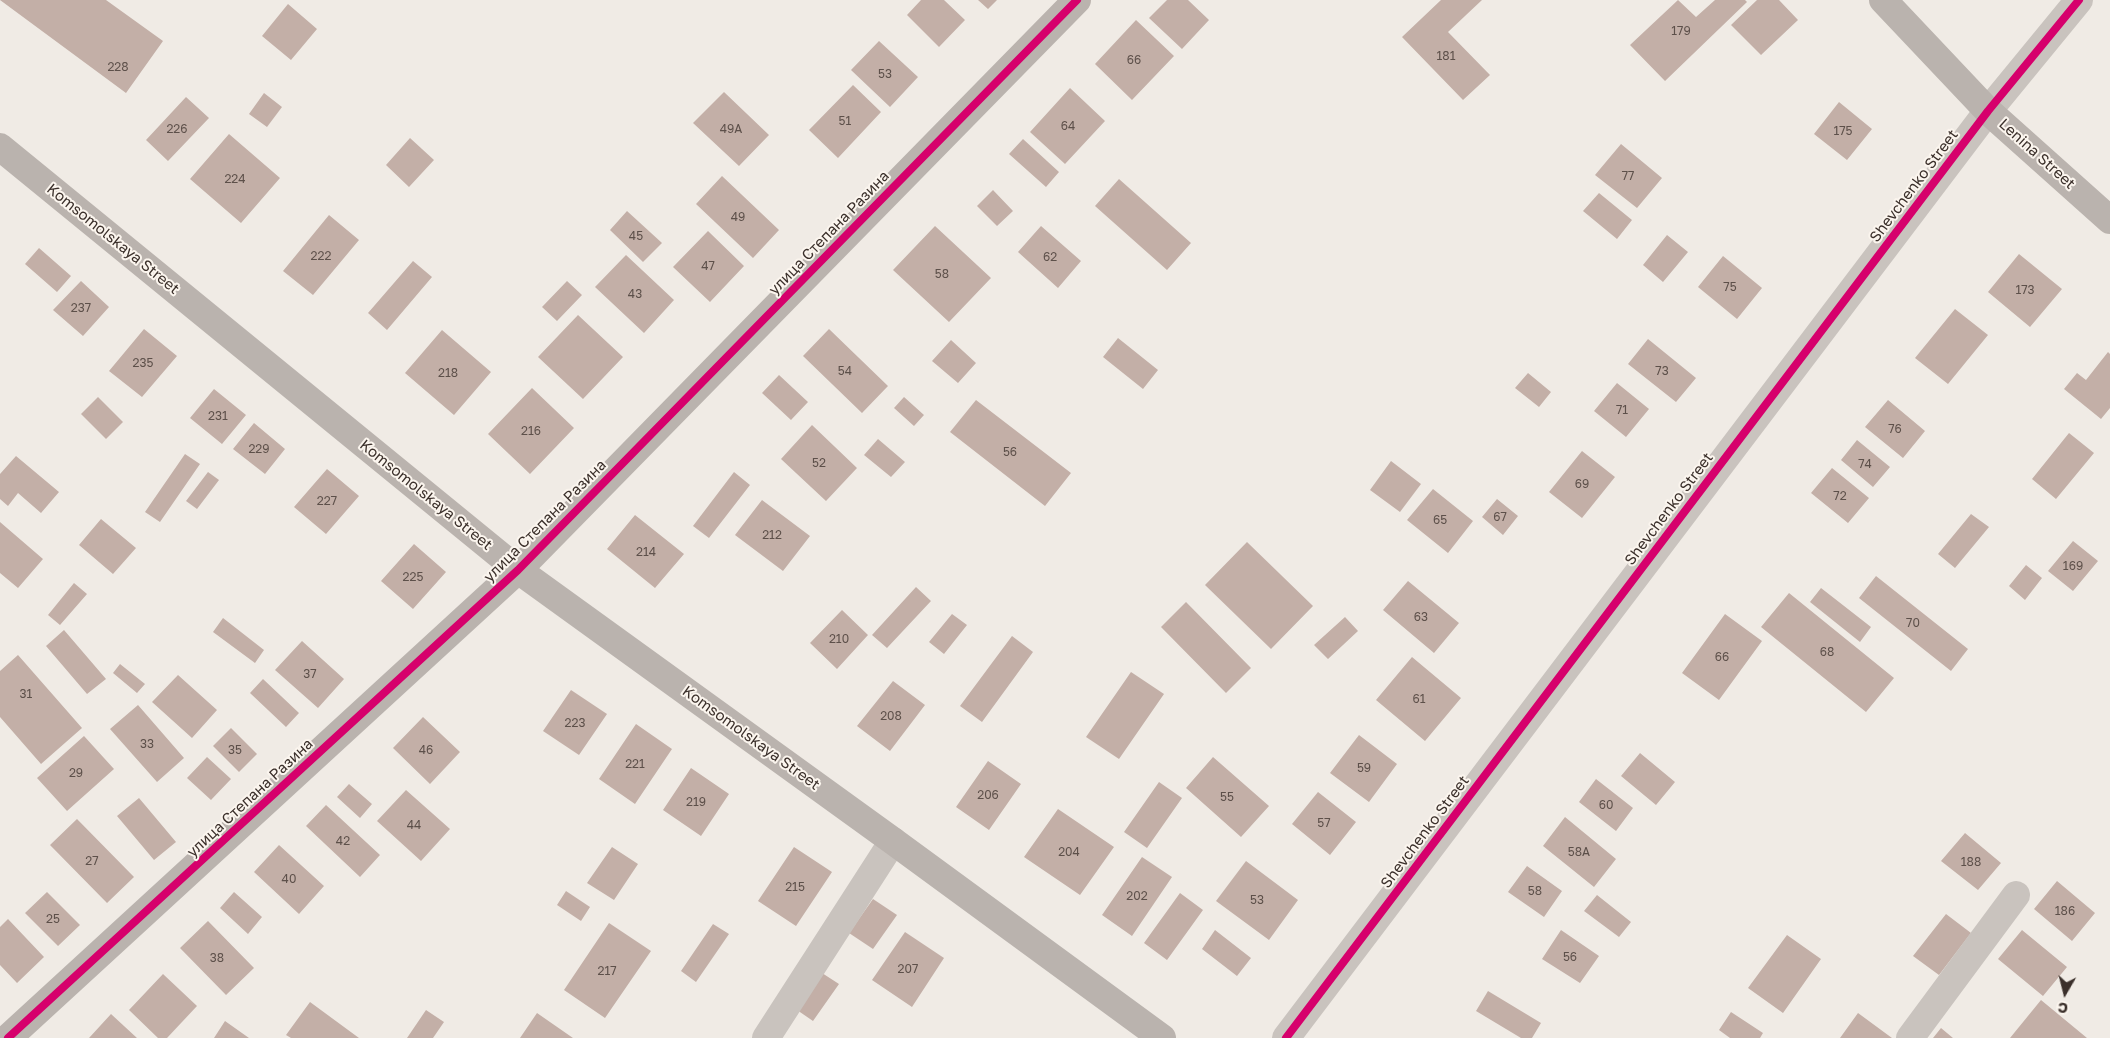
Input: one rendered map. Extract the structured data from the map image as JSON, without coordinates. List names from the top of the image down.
{
  "streets": {
    "main road": ["Lenina Street", "улица Степана Разина", "Komsomolskaya Street"],
    "street": ["Shevchenko Street"]
  },
  "crossings": [
    ["Lenina Street", "Shevchenko Street"],
    ["улица Степана Разина", "Komsomolskaya Street"]
  ],
  "house_numbers": [
    "179",
    "181",
    "66",
    "228",
    "53",
    "51",
    "64",
    "226",
    "49А",
    "175",
    "77",
    "224",
    "49",
    "45",
    "222",
    "62",
    "47",
    "58",
    "75",
    "173",
    "43",
    "237",
    "235",
    "54",
    "73",
    "218",
    "71",
    "231",
    "76",
    "216",
    "229",
    "56",
    "52",
    "74",
    "69",
    "72",
    "227",
    "67",
    "65",
    "212",
    "214",
    "169",
    "225",
    "63",
    "70",
    "210",
    "68",
    "66",
    "37",
    "31",
    "61",
    "208",
    "223",
    "33",
    "35",
    "46",
    "221",
    "59",
    "29",
    "206",
    "55",
    "219",
    "60",
    "57",
    "44",
    "42",
    "204",
    "58А",
    "27",
    "188",
    "40",
    "215",
    "58",
    "202",
    "53",
    "186",
    "25",
    "56",
    "38",
    "207",
    "217"
  ],
  "north": "bottom"
}
